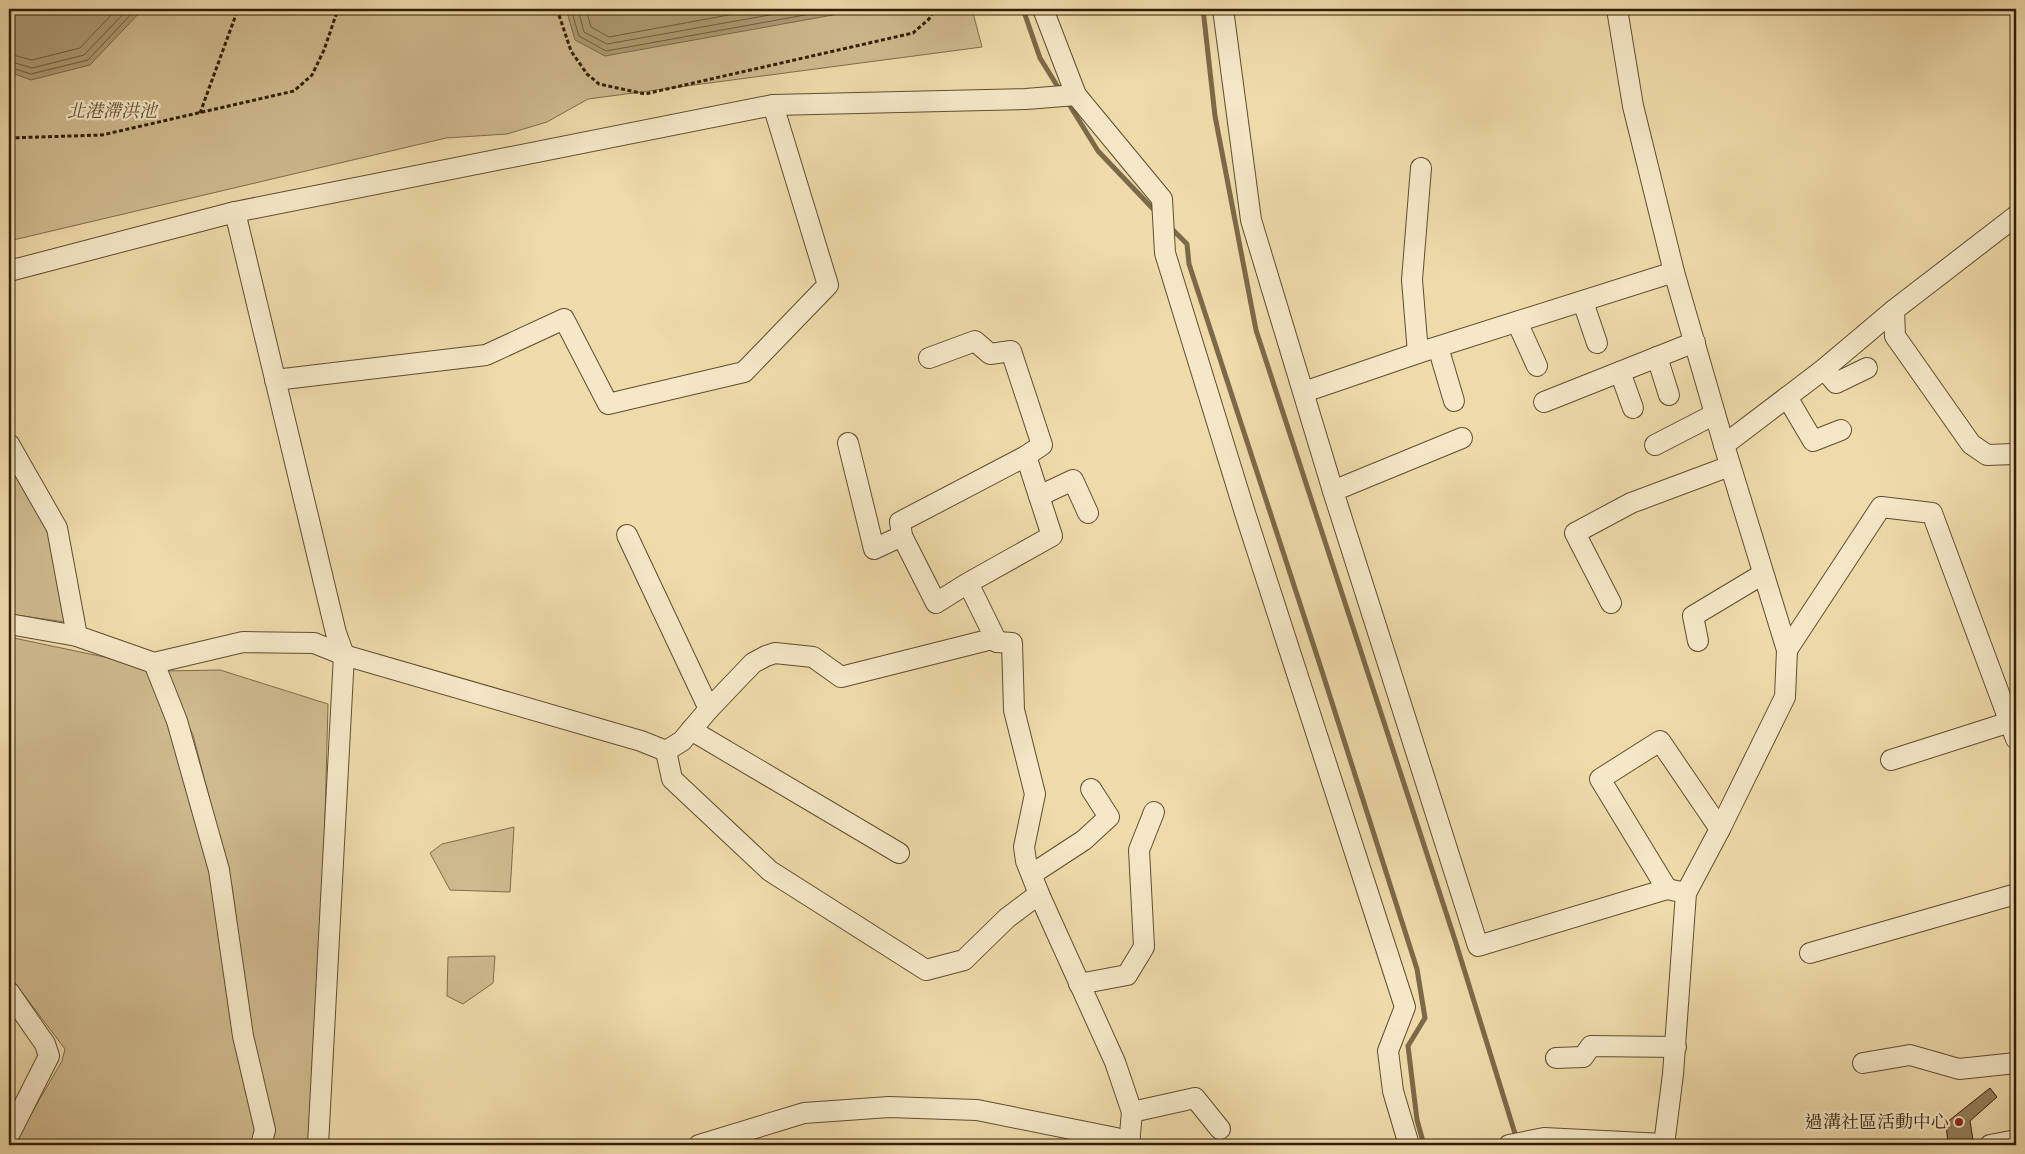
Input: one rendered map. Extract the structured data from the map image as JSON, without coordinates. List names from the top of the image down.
{
  "parks": ["北港滯洪池"],
  "places": ["過溝社區活動中心"]
}
